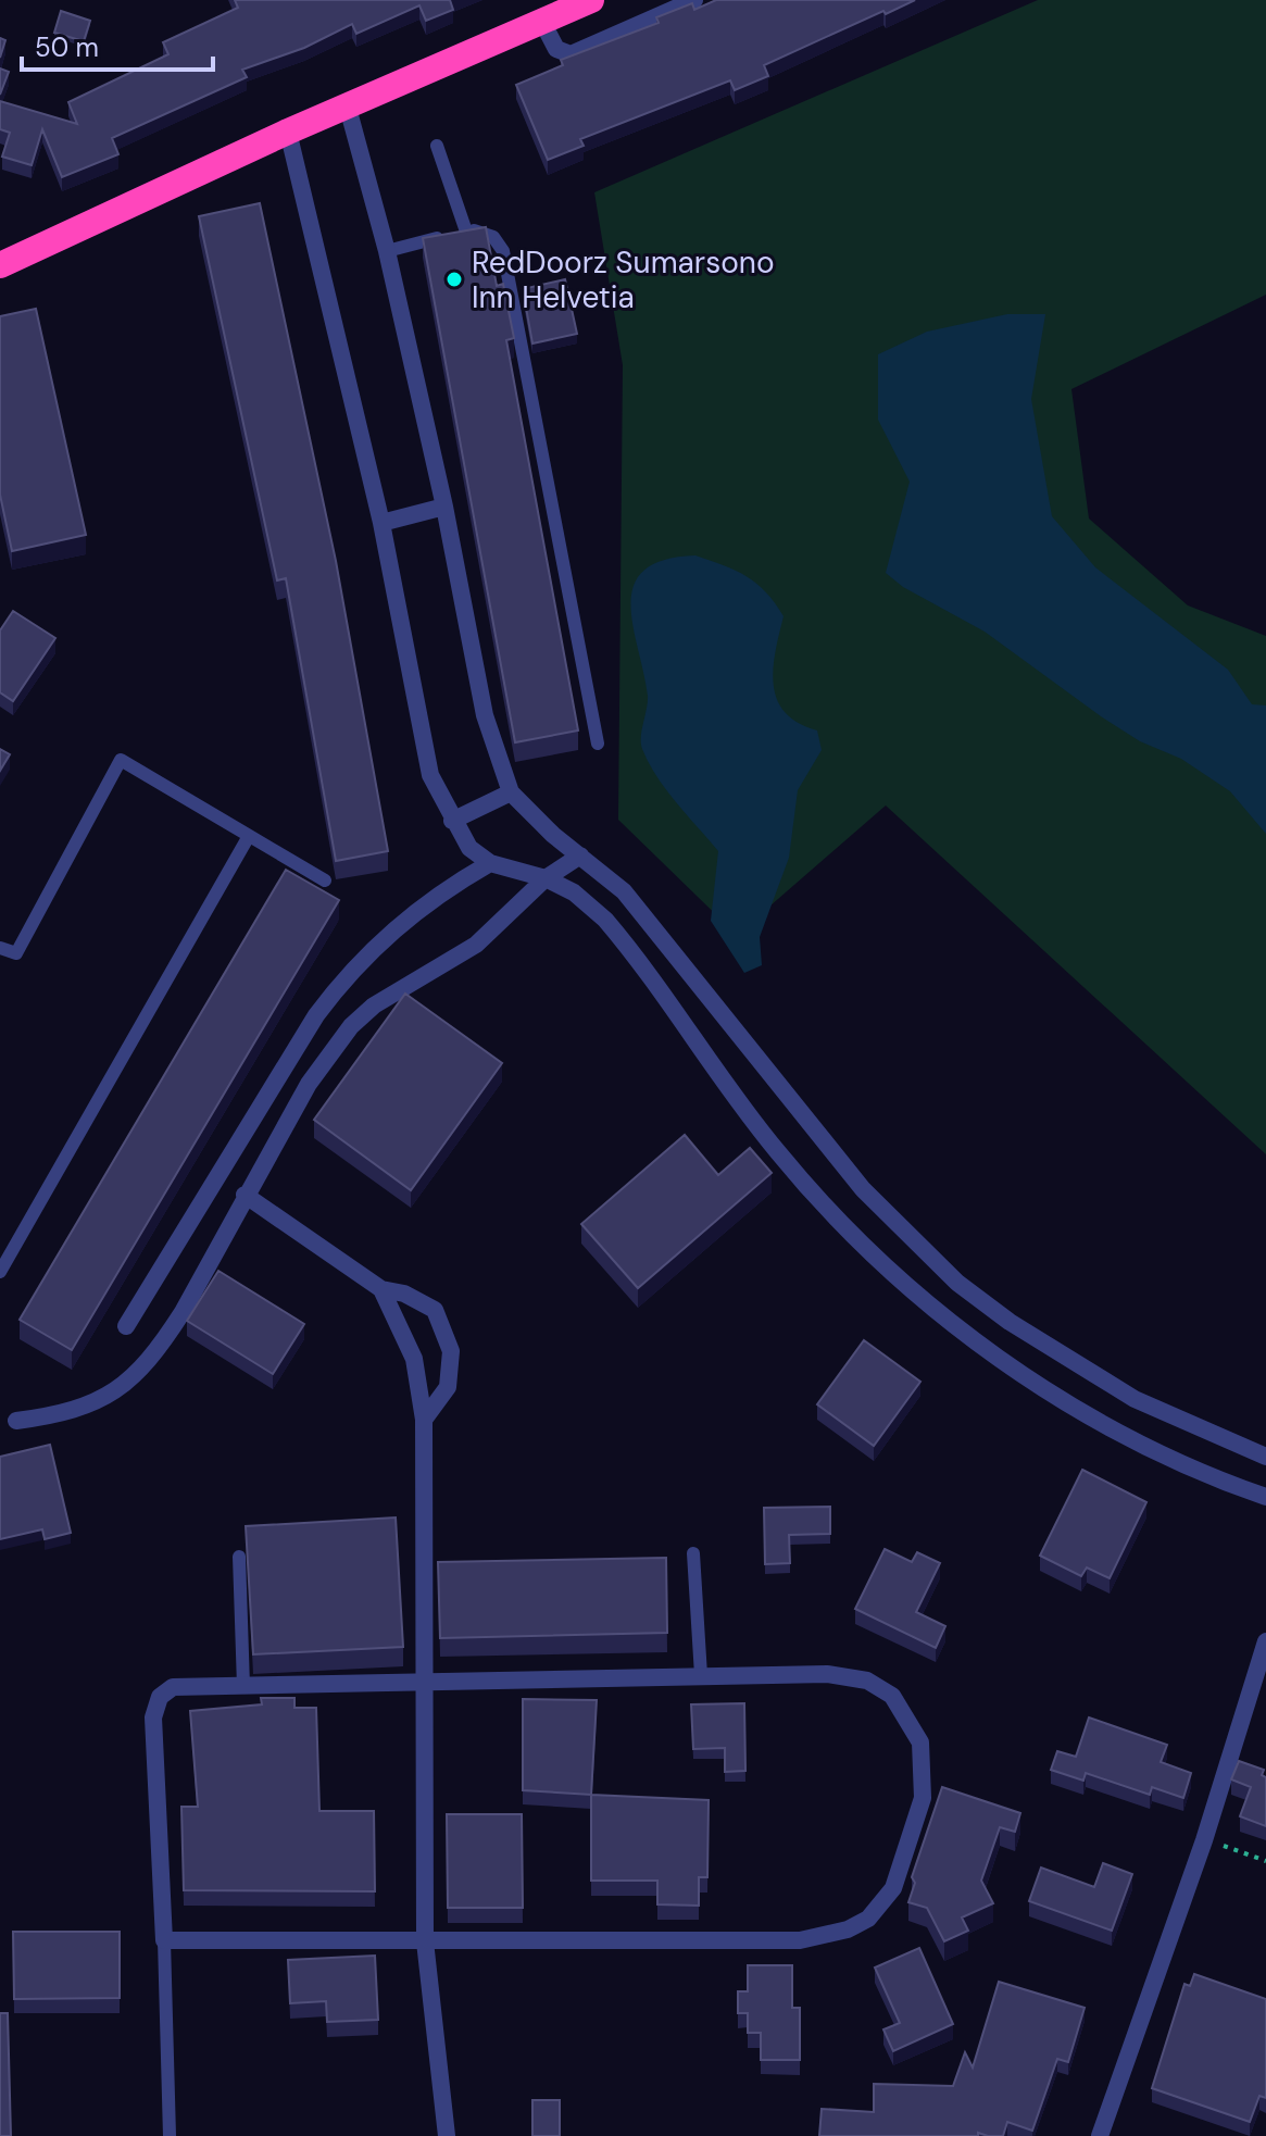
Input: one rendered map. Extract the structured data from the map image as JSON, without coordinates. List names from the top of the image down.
{
  "places": ["RedDoorz Sumarsono Inn Helvetia"],
  "scale_bar": "50 m"
}
